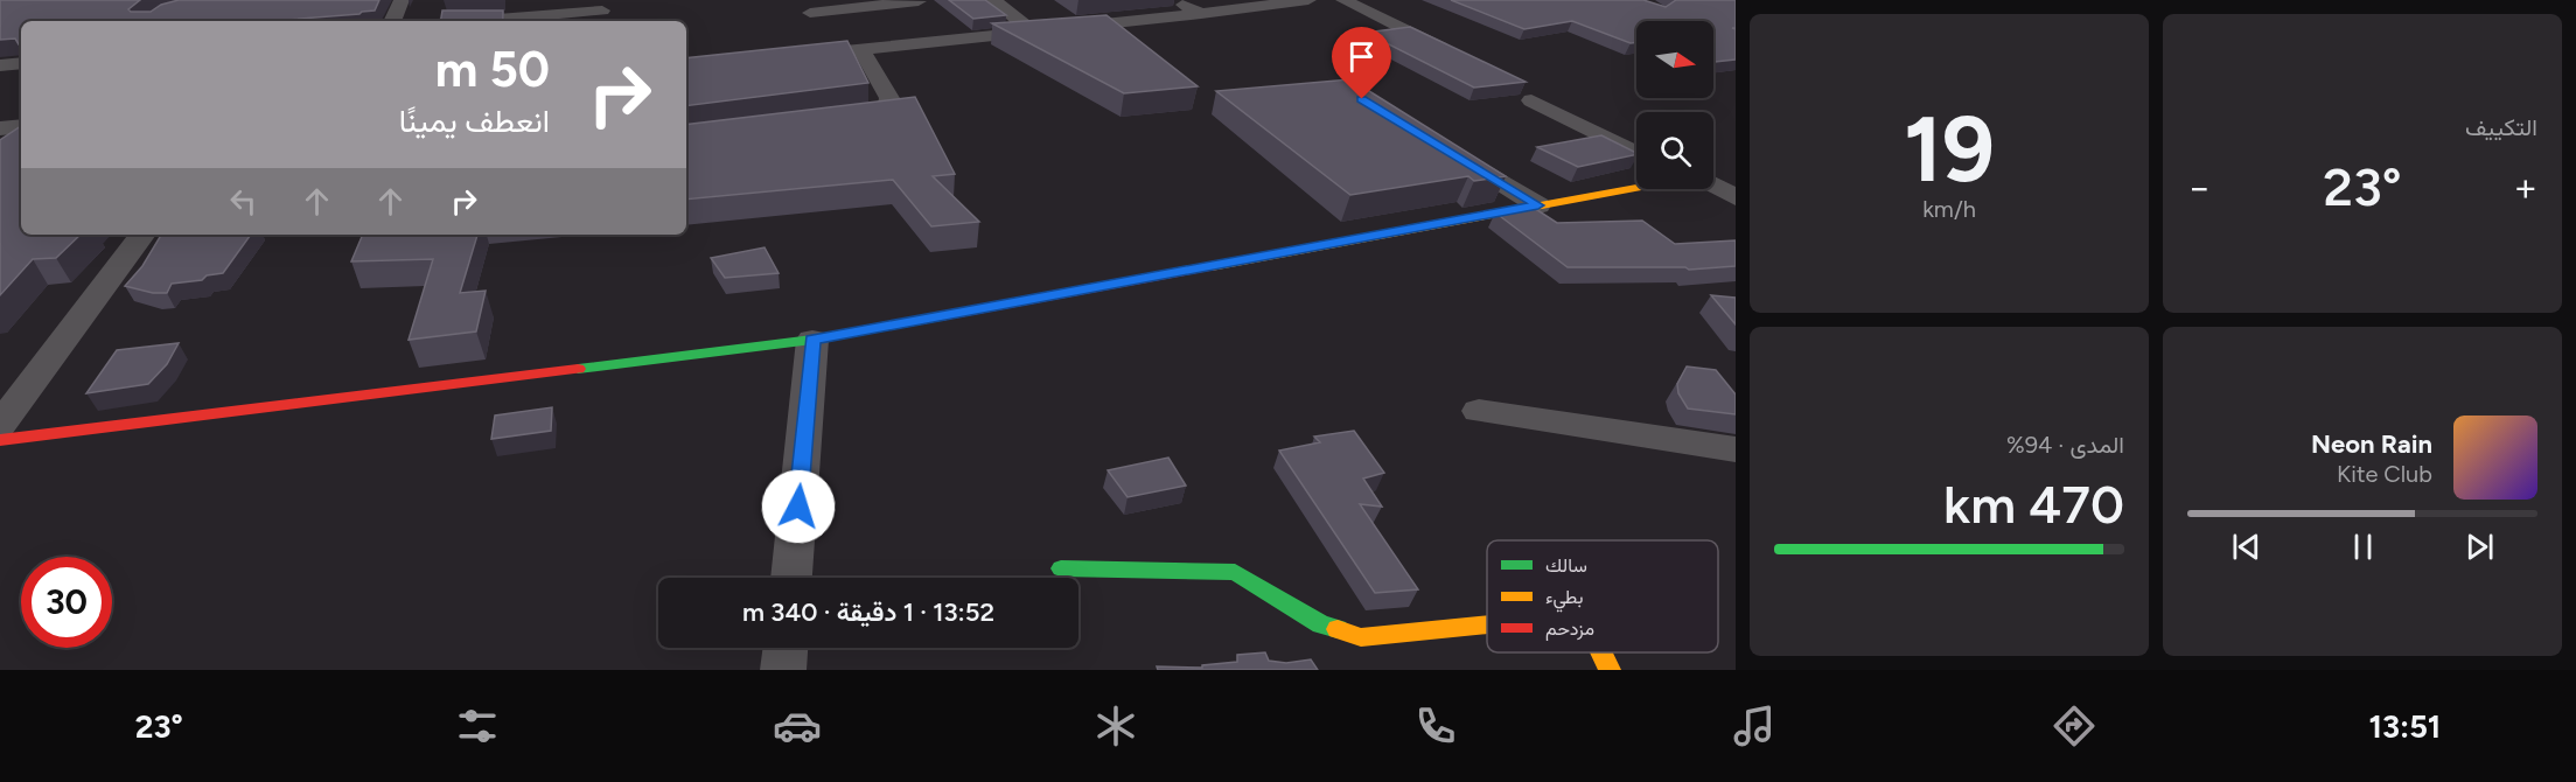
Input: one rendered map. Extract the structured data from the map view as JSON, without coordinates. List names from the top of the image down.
{
  "legend": ["سالك", "بطيء", "مزدحم"],
  "north": "right",
  "page": {
    "tile": [
      "التكييف",
      ["19", "km/h"],
      ["المدى · 94%", "470 km"]
    ],
    "turn": ["50 m", "انعطف يمينًا"],
    "heat": ["−", "23°", "+"],
    "song": ["Neon Rain", "Kite Club"],
    "limit": "30",
    "trip": "13:52 · 1 دقيقة · 340 m",
    "tabs": ["13:51", "23°"]
  }
}
